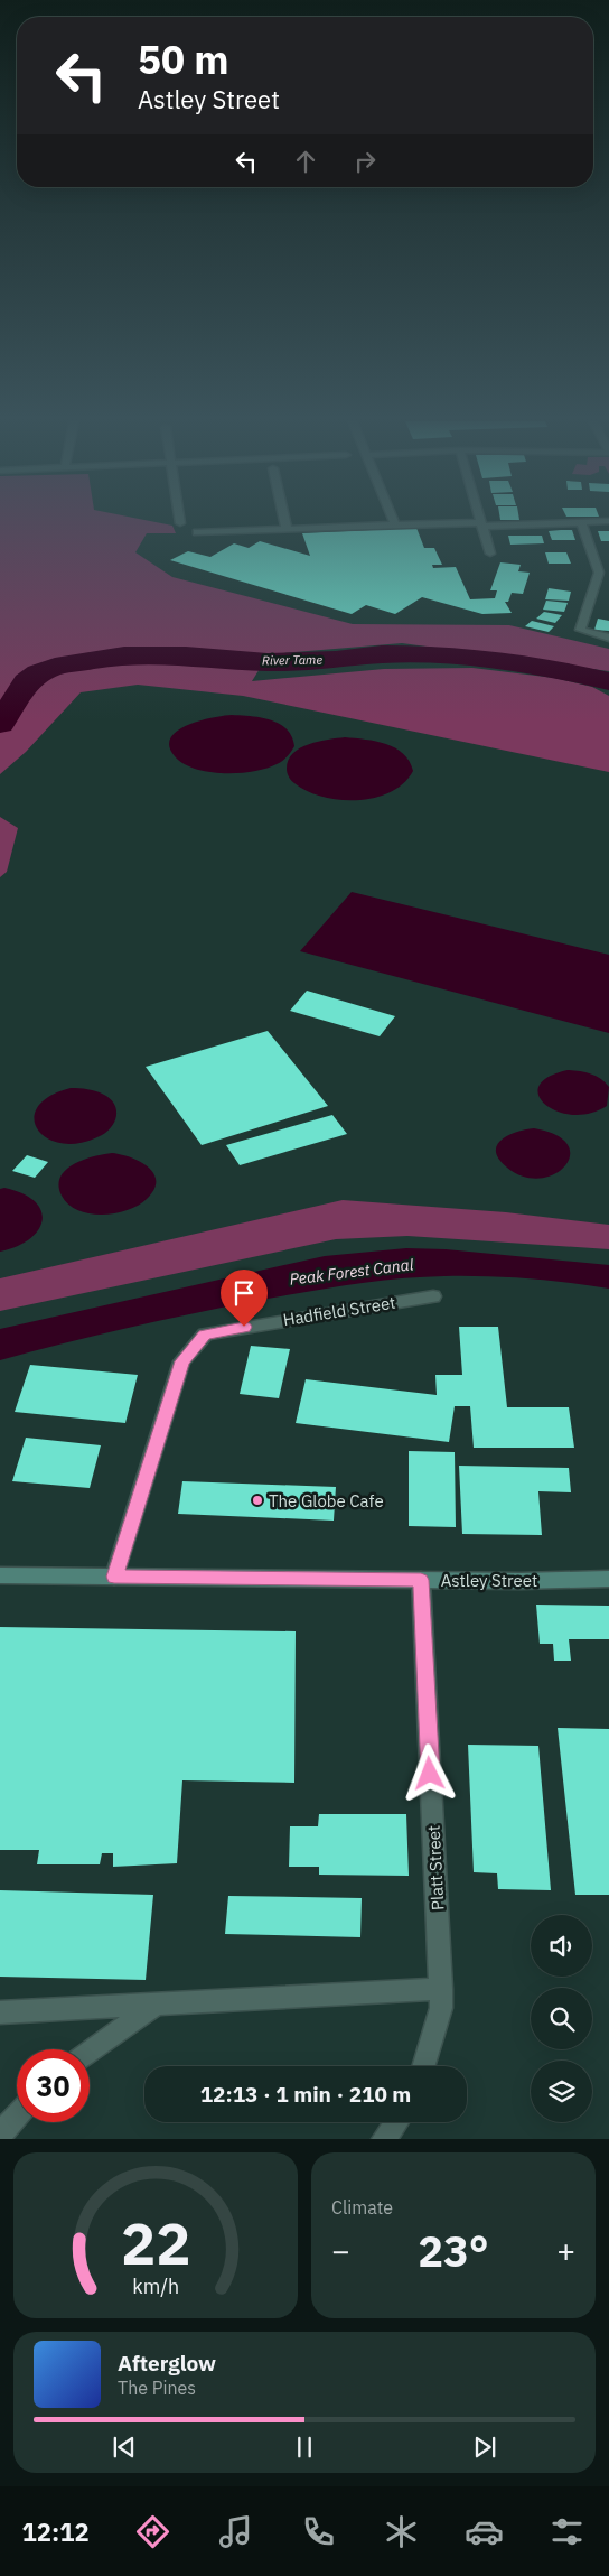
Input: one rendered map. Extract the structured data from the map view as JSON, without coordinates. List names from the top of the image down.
{
  "streets": {
    "main road": ["Astley Street"],
    "street": ["Hadfield Street", "Platt Street"]
  },
  "crossings": [
    ["Hadfield Street", "Astley Street"],
    ["Astley Street", "Platt Street"]
  ],
  "water": ["River Tame", "Peak Forest Canal"],
  "places": ["The Globe Cafe"],
  "page": {
    "turn": ["50 m", "Astley Street"],
    "limit": "30",
    "trip": "12:13 · 1 min · 210 m",
    "tile": "Climate",
    "heat": ["−", "23°", "+"],
    "song": ["Afterglow", "The Pines"],
    "tabs": "12:12",
    "gauge": ["22", "km/h"]
  }
}
